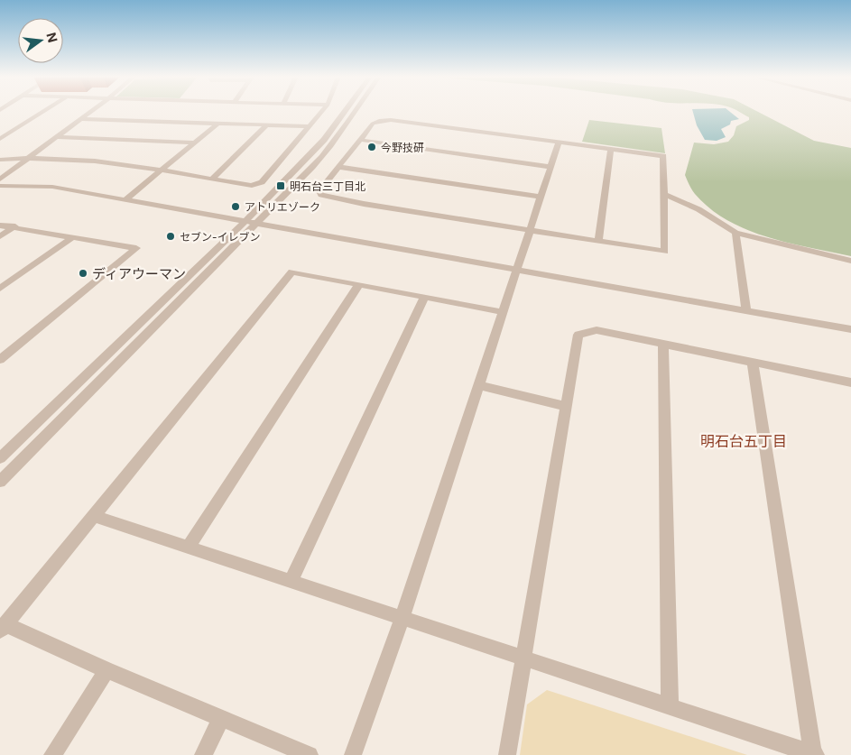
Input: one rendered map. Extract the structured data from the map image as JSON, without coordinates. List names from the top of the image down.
{
  "districts": ["明石台五丁目"],
  "places": {
    "other": [
      "今野技研",
      "アトリエゾーク",
      "セブン-イレブン",
      "ディアウーマン"
    ],
    "transit": ["明石台三丁目北"]
  },
  "north": "right"
}
